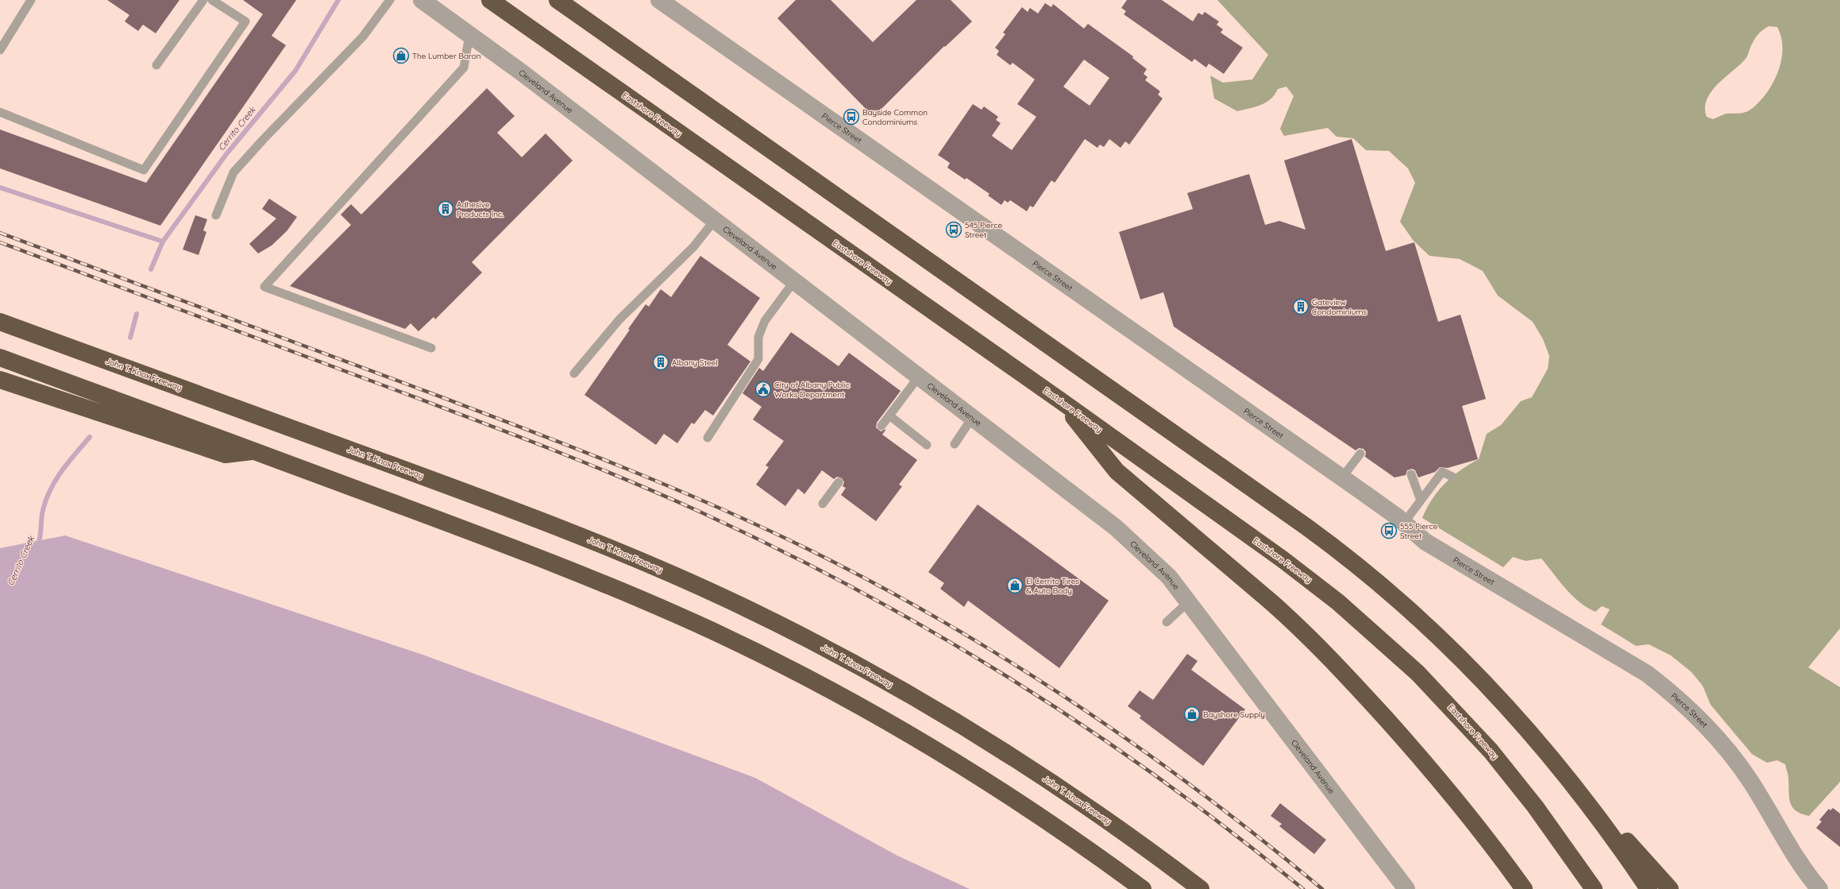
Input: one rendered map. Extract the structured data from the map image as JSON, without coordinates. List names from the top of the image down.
{
  "streets": {
    "highway": ["Eastshore Freeway", "John T. Knox Freeway"],
    "street": ["Cleveland Avenue", "Pierce Street"]
  },
  "water": ["Cerrito Creek"],
  "places": {
    "shop": ["The Lumber Baron", "El Cerrito Tires & Auto Body", "Bayshore Supply"],
    "bus stop": ["Bayside Common Condominiums", "545 Pierce Street", "555 Pierce Street"],
    "building": ["Adhesive Products Inc.", "Gateview Condominiums", "Albany Steel"],
    "public building": ["City of Albany Public Works Department"]
  }
}
